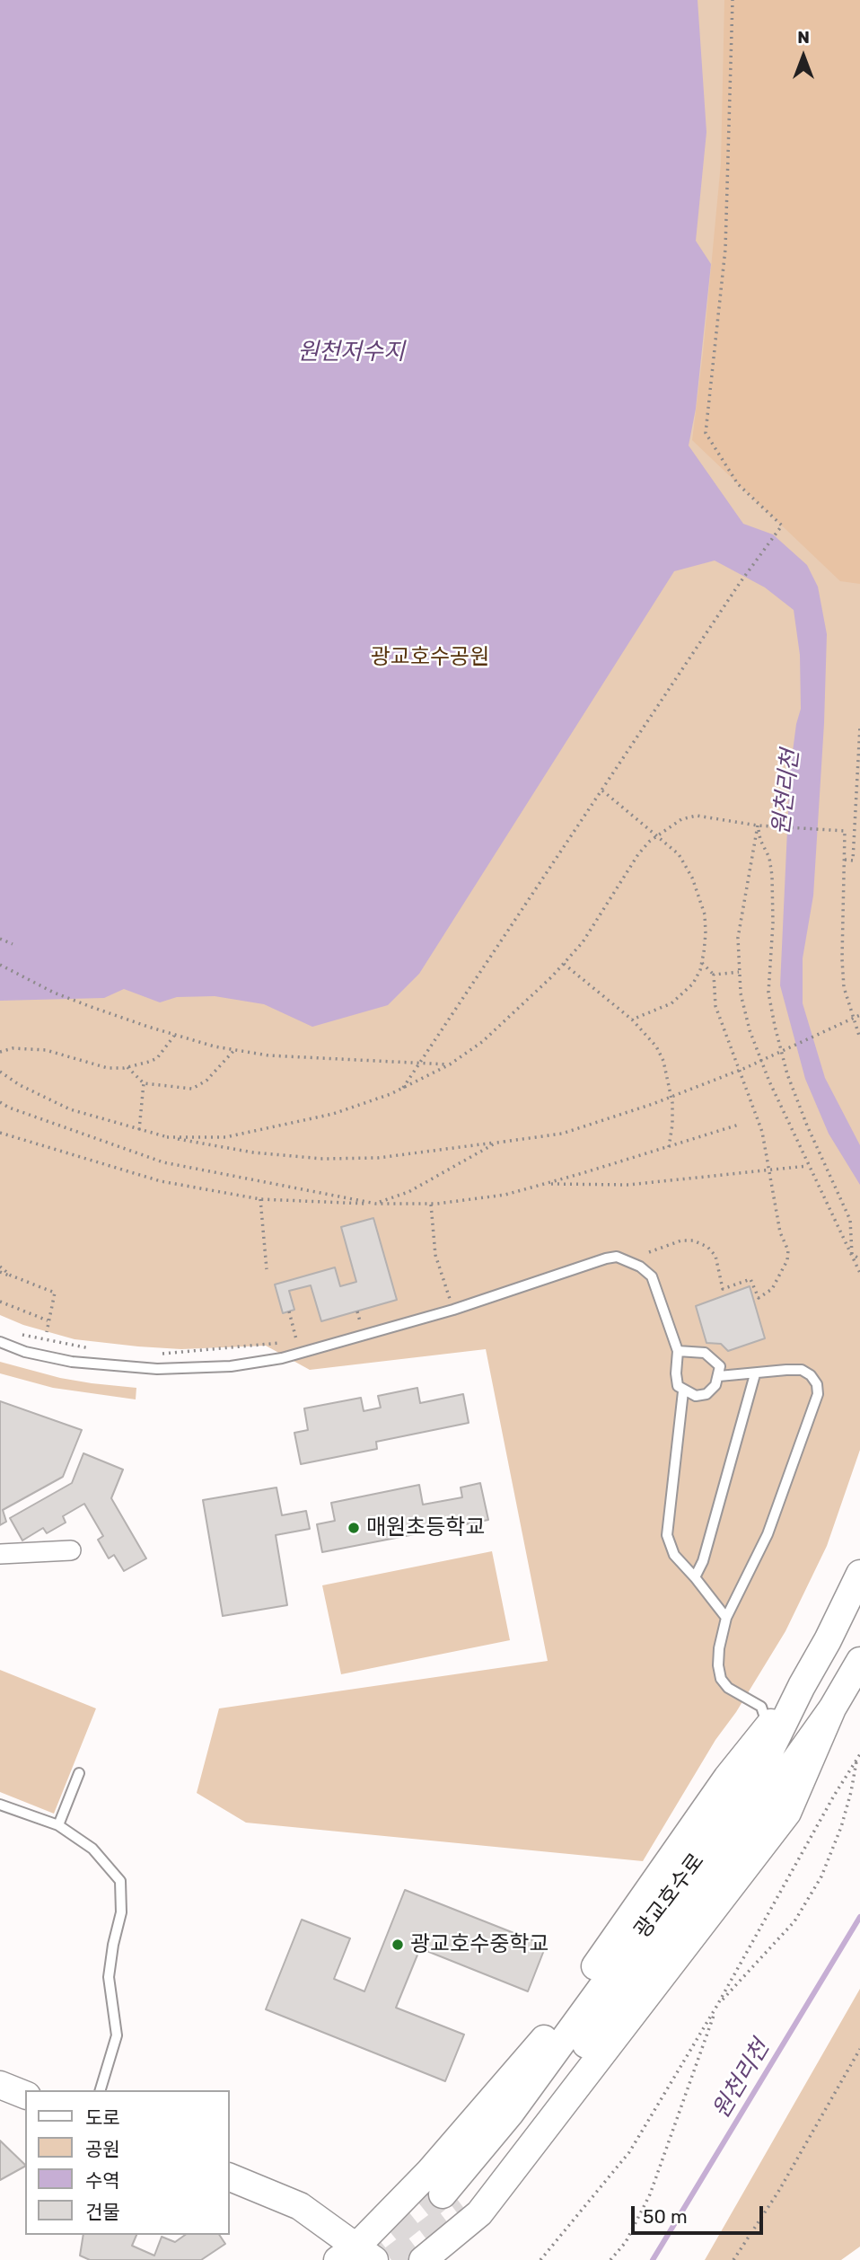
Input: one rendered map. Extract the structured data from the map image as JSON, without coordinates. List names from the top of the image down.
{
  "streets": {
    "main road": ["광교호수로"]
  },
  "water": ["원천저수지", "원천리천"],
  "parks": ["광교호수공원"],
  "places": ["매원초등학교", "광교호수중학교"],
  "legend": [
    "도로",
    "공원",
    "수역",
    "건물"
  ],
  "scale_bar": "50 m",
  "north": "top"
}
